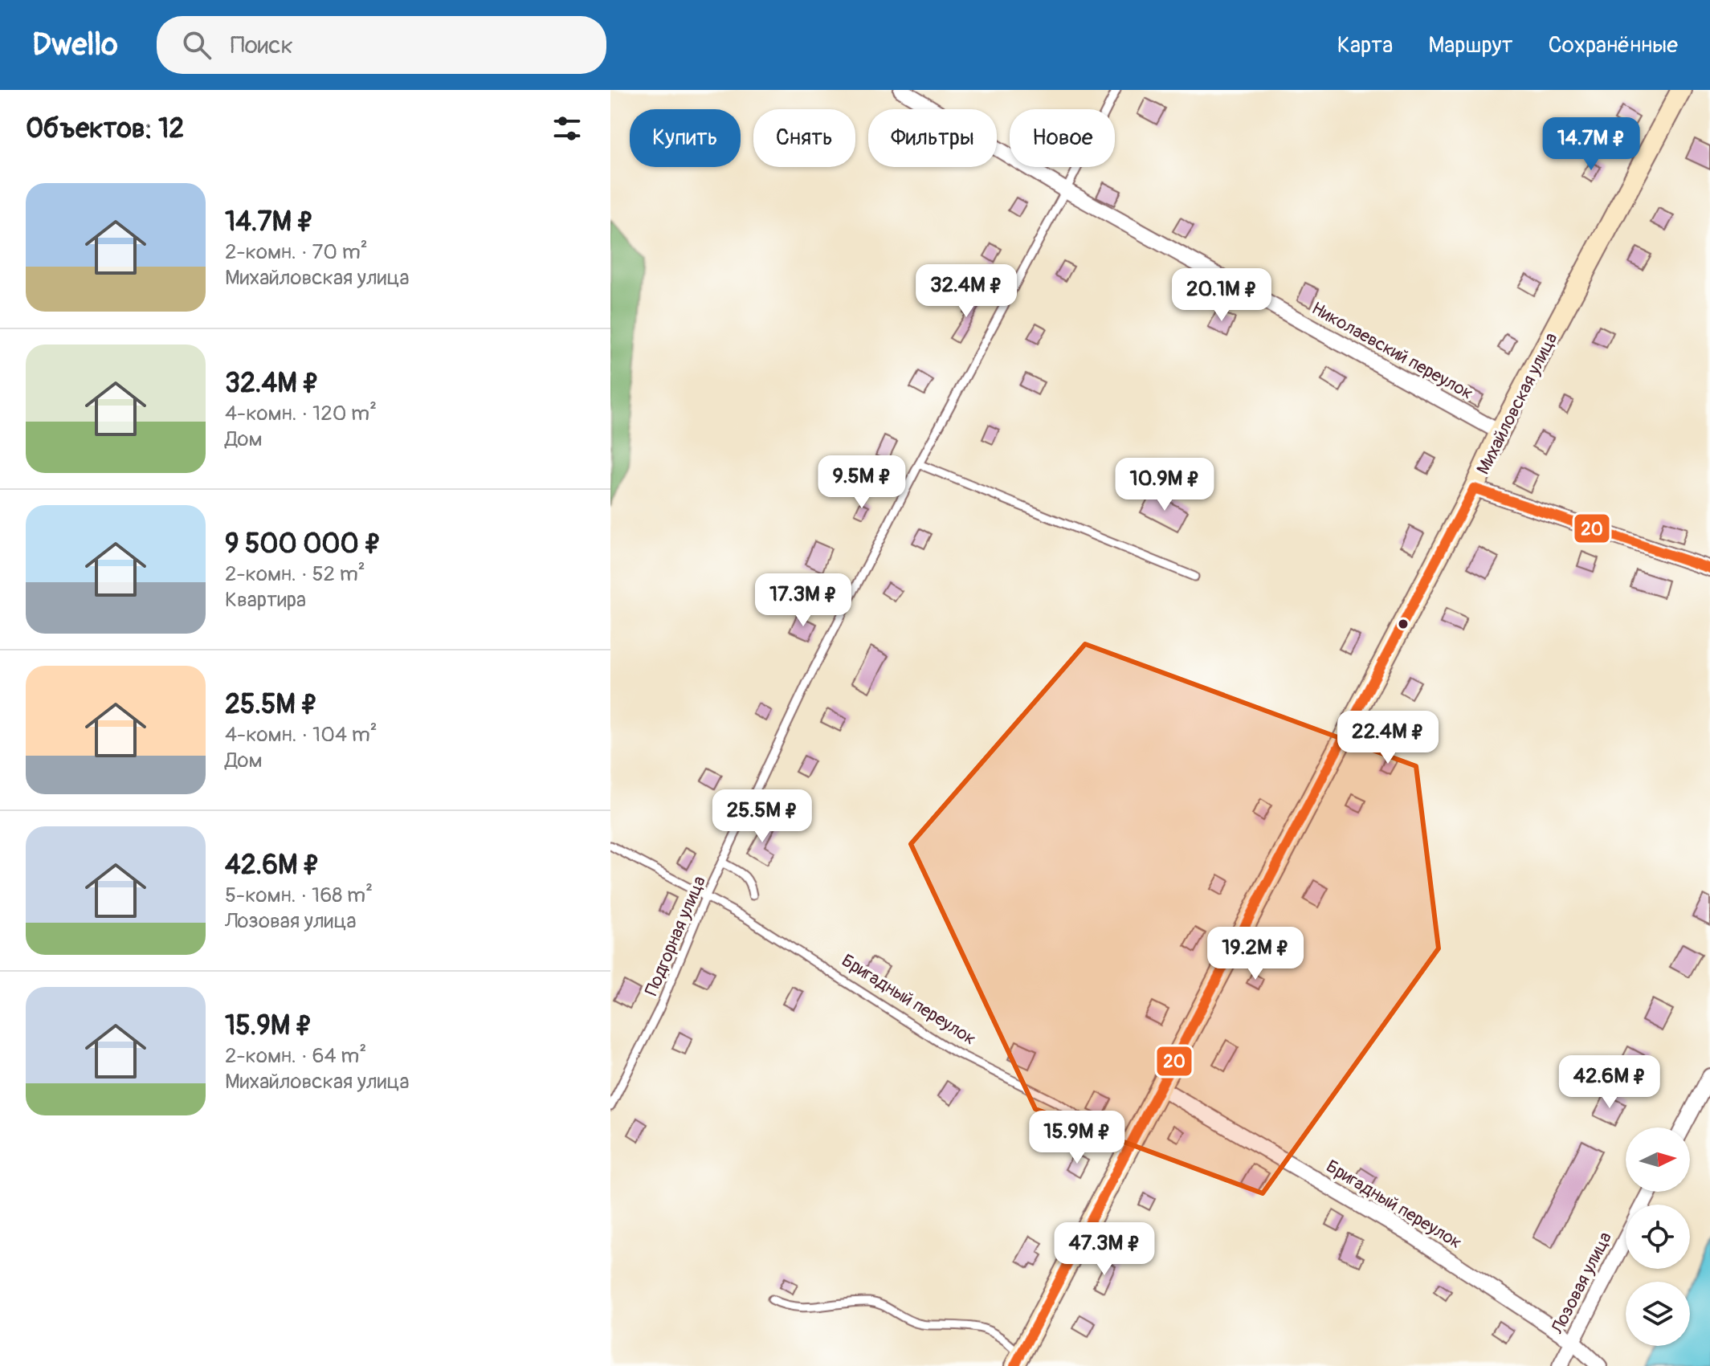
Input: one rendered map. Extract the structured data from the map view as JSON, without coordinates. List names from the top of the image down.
{
  "streets": {
    "street": [
      "Николаевский переулок",
      "Михайловская улица",
      "Бригадный переулок",
      "Лозовая улица"
    ],
    "lane": ["Подгорная улица"]
  },
  "crossings": [
    ["Николаевский переулок", "Михайловская улица"],
    ["Николаевский переулок", "Подгорная улица"],
    ["Михайловская улица", "Бригадный переулок"],
    ["Подгорная улица", "Бригадный переулок"],
    ["Бригадный переулок", "Лозовая улица"]
  ],
  "lines": ["transit line 20"],
  "north": "right",
  "page": {
    "header": "Dwello",
    "search": "Поиск",
    "nav": ["Карта", "Маршрут", "Сохранённые"],
    "heading": "Объектов: 12",
    "chip": [
      "Купить",
      "Снять",
      "Фильтры",
      "Новое"
    ],
    "price": [
      "14.7M ₽",
      "32.4M ₽",
      "20.1M ₽",
      "9.5M ₽",
      "10.9M ₽",
      "17.3M ₽",
      "22.4M ₽",
      "25.5M ₽",
      "19.2M ₽",
      "42.6M ₽",
      "15.9M ₽",
      "47.3M ₽"
    ],
    "list": [
      {
        "name": "14.7M ₽",
        "note": "2-комн. · 70 m² · Михайловская улица"
      },
      {
        "name": "32.4M ₽",
        "note": "4-комн. · 120 m² · Дом"
      },
      {
        "name": "9 500 000 ₽",
        "note": "2-комн. · 52 m² · Квартира"
      },
      {
        "name": "25.5M ₽",
        "note": "4-комн. · 104 m² · Дом"
      },
      {
        "name": "42.6M ₽",
        "note": "5-комн. · 168 m² · Лозовая улица"
      },
      {
        "name": "15.9M ₽",
        "note": "2-комн. · 64 m² · Михайловская улица"
      }
    ]
  }
}
